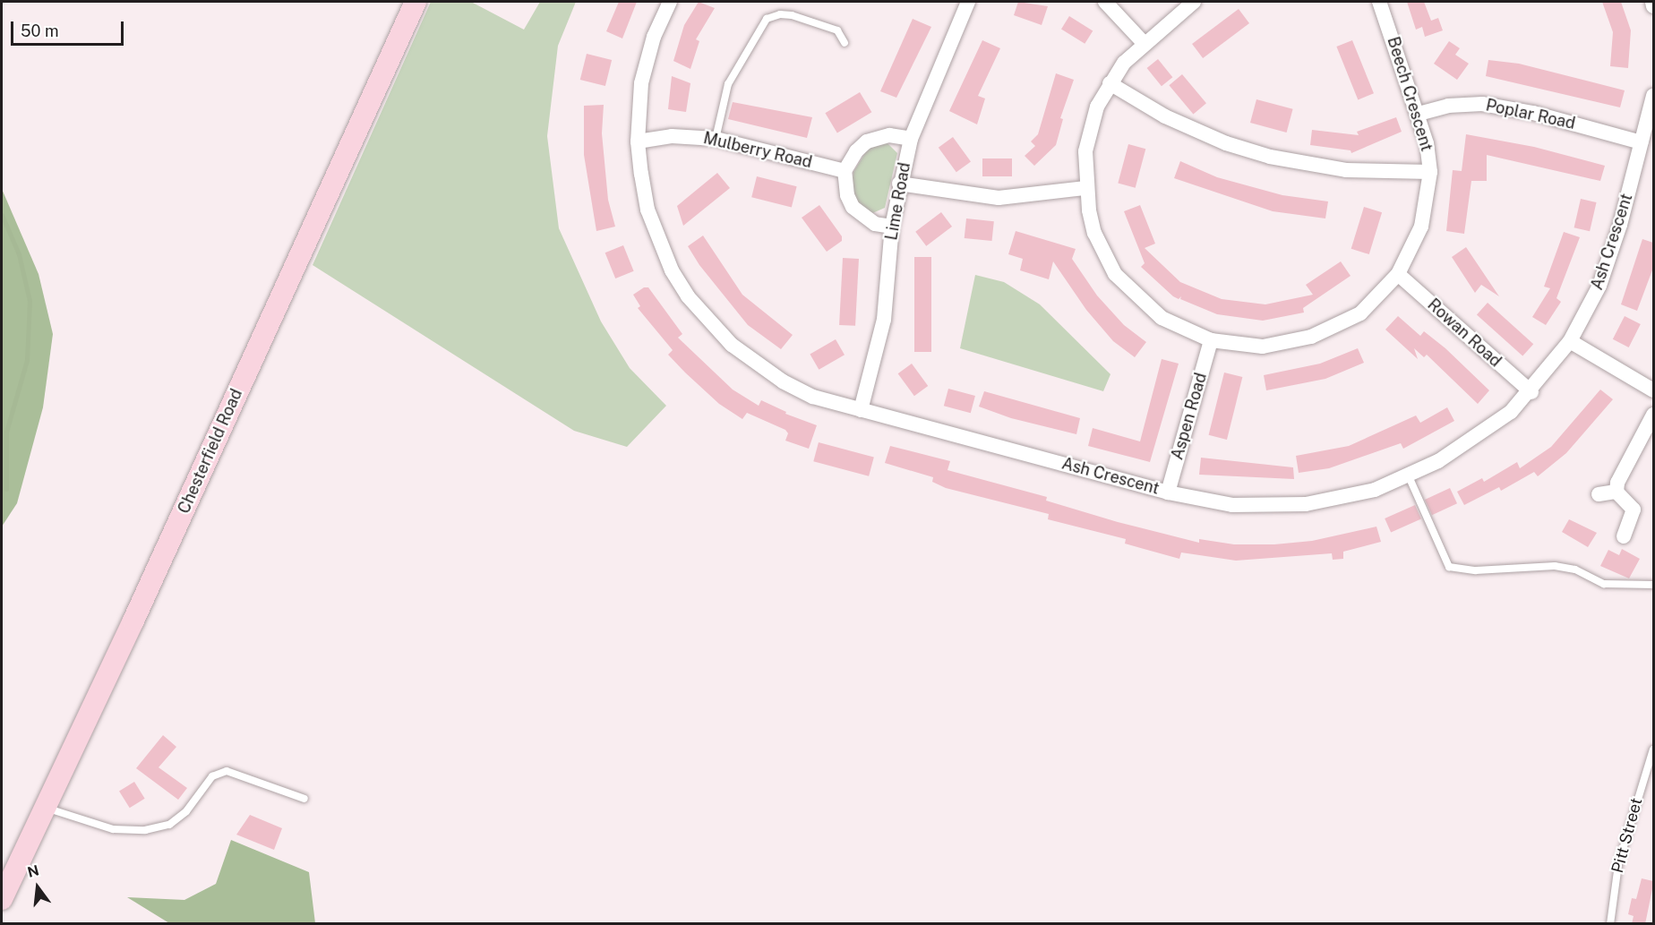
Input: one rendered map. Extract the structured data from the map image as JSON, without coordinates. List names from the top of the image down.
{
  "streets": {
    "main road": ["Chesterfield Road"],
    "street": [
      "Beech Crescent",
      "Poplar Road",
      "Mulberry Road",
      "Lime Road",
      "Ash Crescent",
      "Rowan Road",
      "Aspen Road"
    ],
    "lane": ["Pitt Street"]
  },
  "crossings": [
    ["Beech Crescent", "Poplar Road"],
    ["Beech Crescent", "Rowan Road"],
    ["Beech Crescent", "Aspen Road"],
    ["Poplar Road", "Ash Crescent"],
    ["Mulberry Road", "Ash Crescent"],
    ["Lime Road", "Ash Crescent"],
    ["Ash Crescent", "Rowan Road"],
    ["Ash Crescent", "Aspen Road"]
  ],
  "scale_bar": "50 m",
  "north": "top"
}
